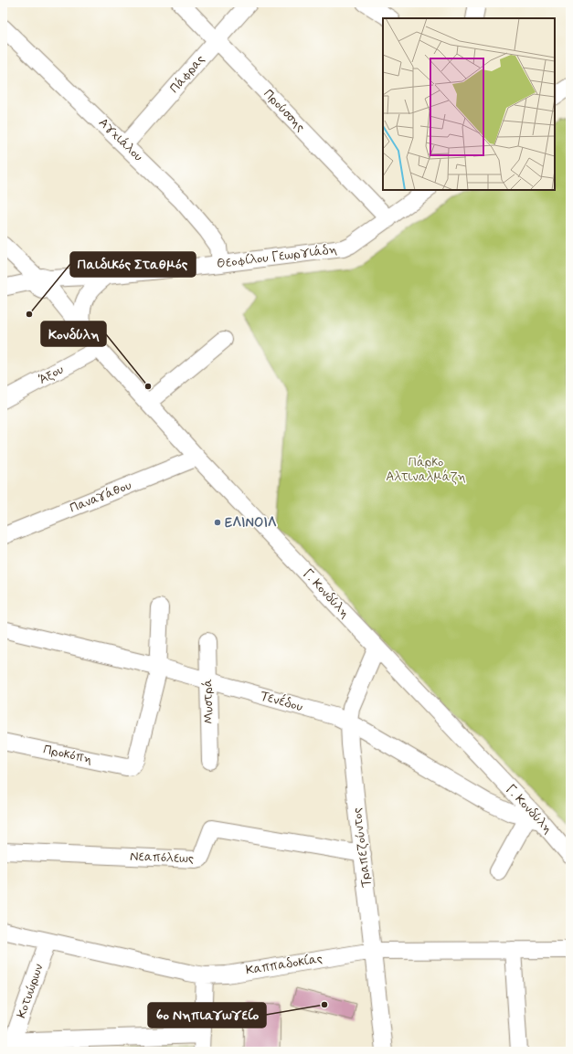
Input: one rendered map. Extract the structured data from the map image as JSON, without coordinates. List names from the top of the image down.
{
  "streets": {
    "street": [
      "Πάφρας",
      "Προύσσης",
      "Αγχιάλου",
      "Θεοφίλου Γεωργιάδη",
      "Άξου",
      "Παναγάθου",
      "Γ. Κονδύλη",
      "Μυστρά",
      "Τενέδου",
      "Προκόπη",
      "Τραπεζούντος",
      "Νεαπόλεως",
      "Καππαδοκίας",
      "Κοτυώρων"
    ]
  },
  "crossings": [
    ["Πάφρας", "Προύσσης"],
    ["Πάφρας", "Αγχιάλου"],
    ["Προύσσης", "Θεοφίλου Γεωργιάδη"],
    ["Αγχιάλου", "Θεοφίλου Γεωργιάδη"],
    ["Θεοφίλου Γεωργιάδη", "Γ. Κονδύλη"],
    ["Άξου", "Γ. Κονδύλη"],
    ["Παναγάθου", "Γ. Κονδύλη"],
    ["Γ. Κονδύλη", "Τενέδου"],
    ["Γ. Κονδύλη", "Τραπεζούντος"],
    ["Μυστρά", "Τενέδου"],
    ["Τενέδου", "Προκόπη"],
    ["Τενέδου", "Τραπεζούντος"],
    ["Τραπεζούντος", "Νεαπόλεως"],
    ["Τραπεζούντος", "Καππαδοκίας"],
    ["Καππαδοκίας", "Κοτυώρων"]
  ],
  "parks": ["Πάρκο Αλτιναλμάζη"],
  "places": [
    "Παιδικός Σταθμός",
    "Κονδύλη",
    "ΕΛΙΝΟΙΛ",
    "6ο Νηπιαγωγείο"
  ]
}
